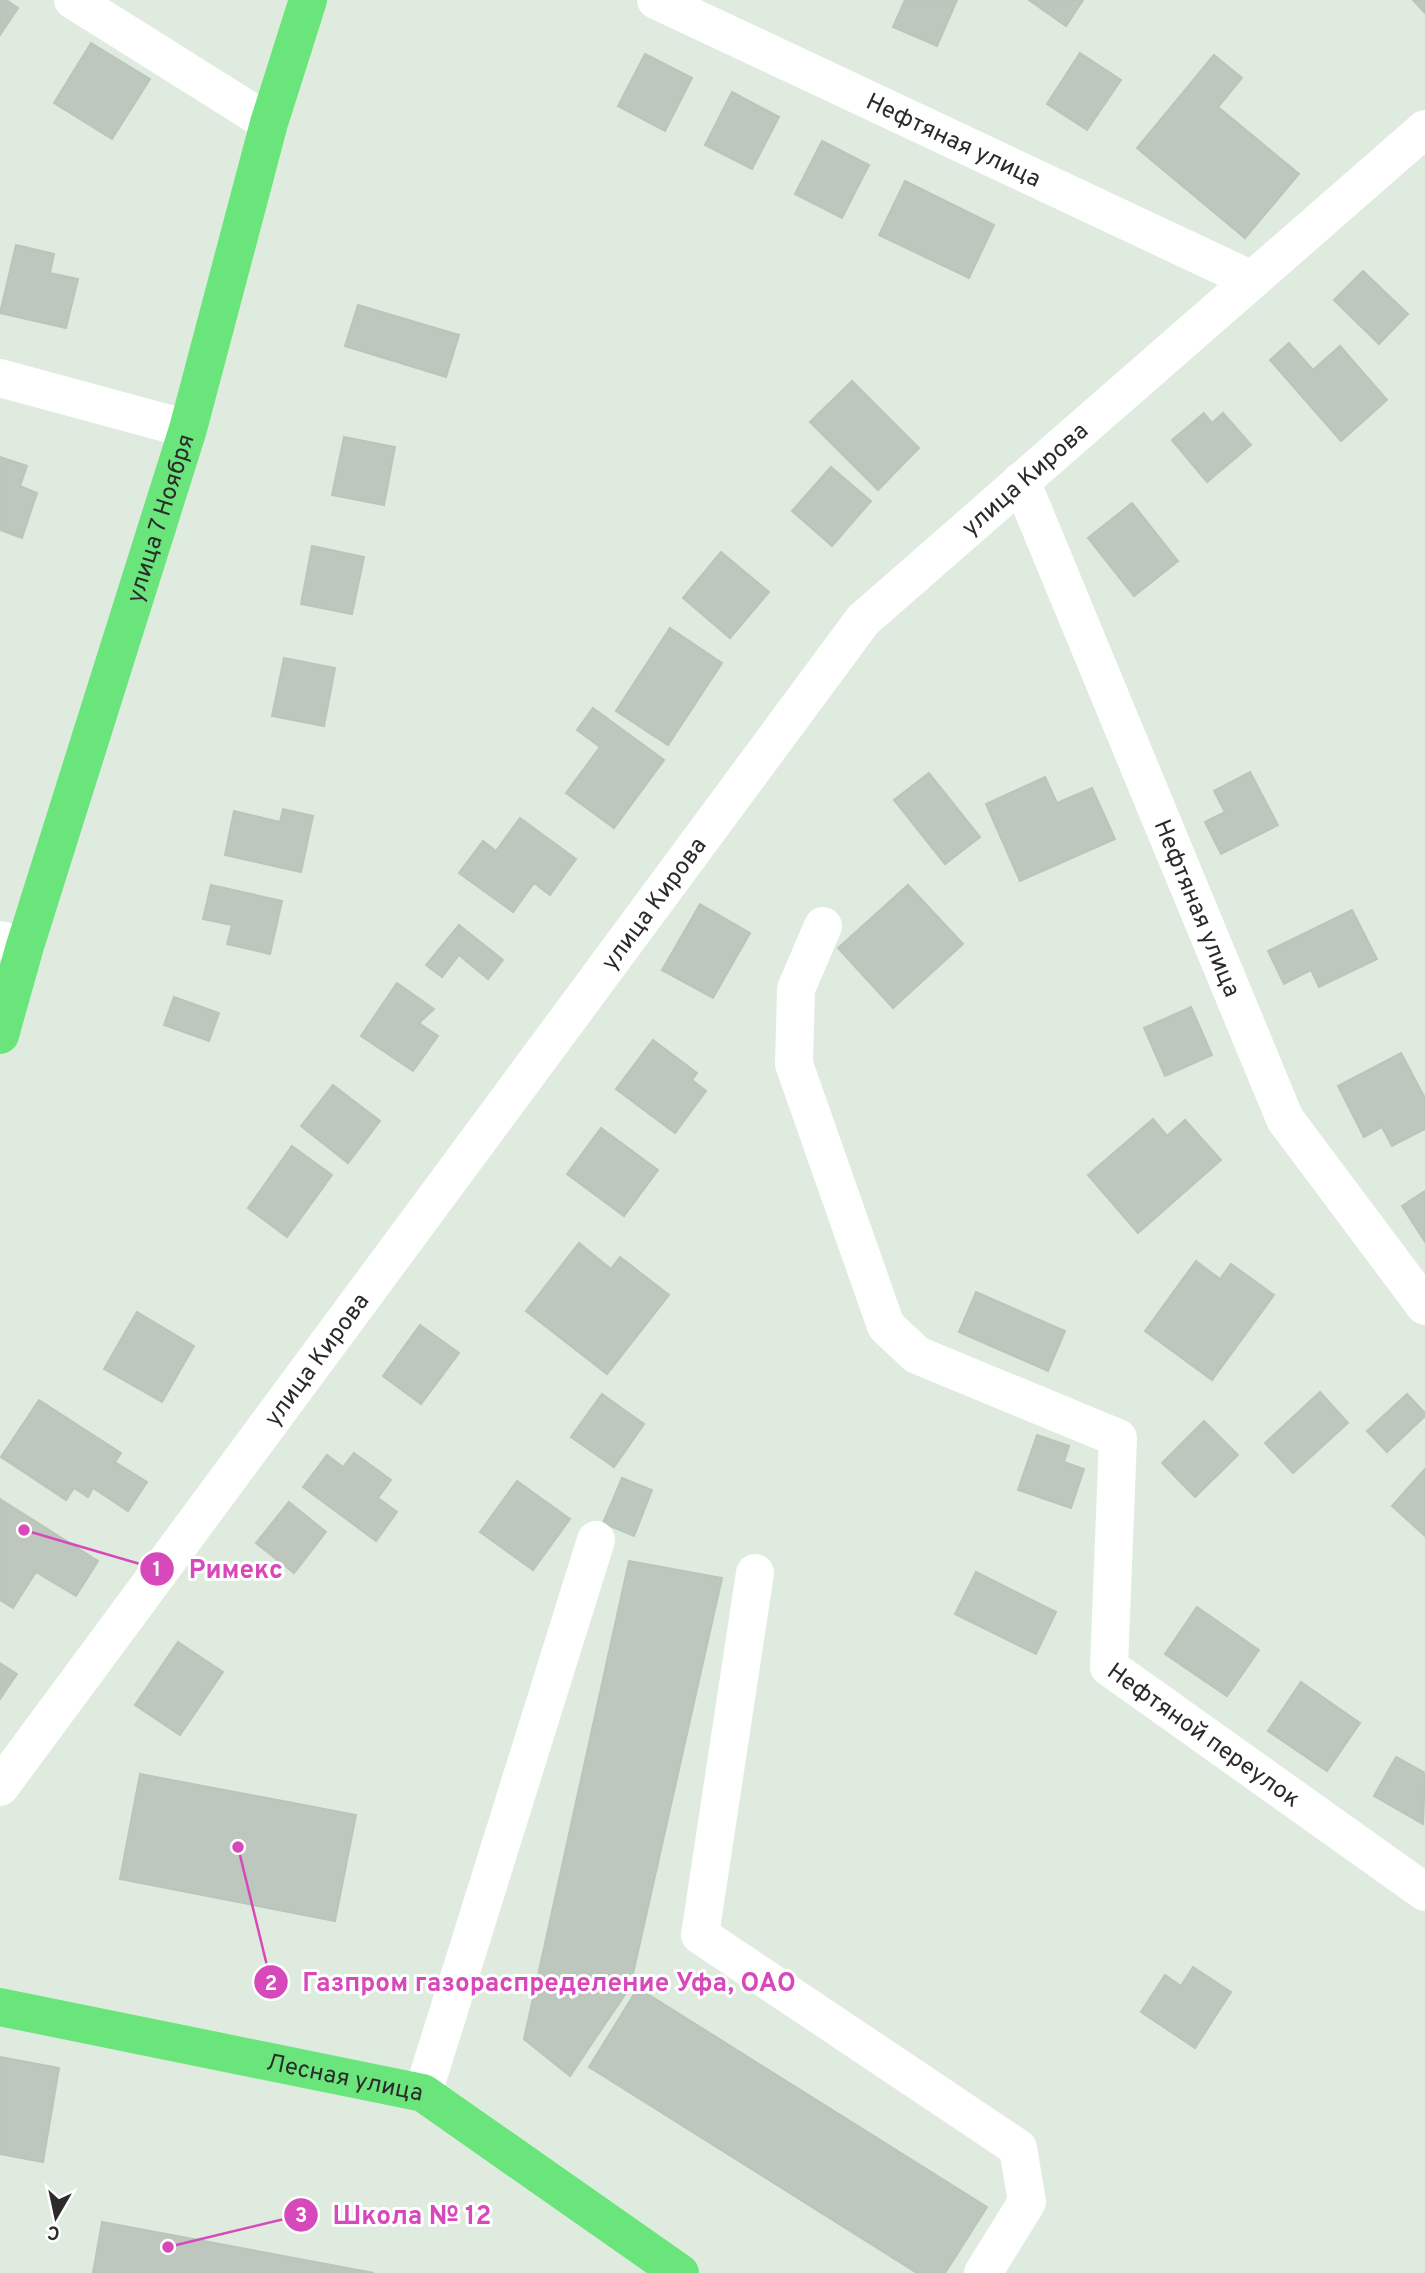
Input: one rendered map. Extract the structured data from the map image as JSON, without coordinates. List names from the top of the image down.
{
  "streets": {
    "main road": ["улица 7 Ноября", "Лесная улица"],
    "street": ["Нефтяная улица", "улица Кирова", "Нефтяной переулок"]
  },
  "crossings": [
    ["Нефтяная улица", "улица Кирова"]
  ],
  "places": ["Римекс", "Газпром газораспределение Уфа, ОАО", "Школа № 12"],
  "north": "bottom"
}
